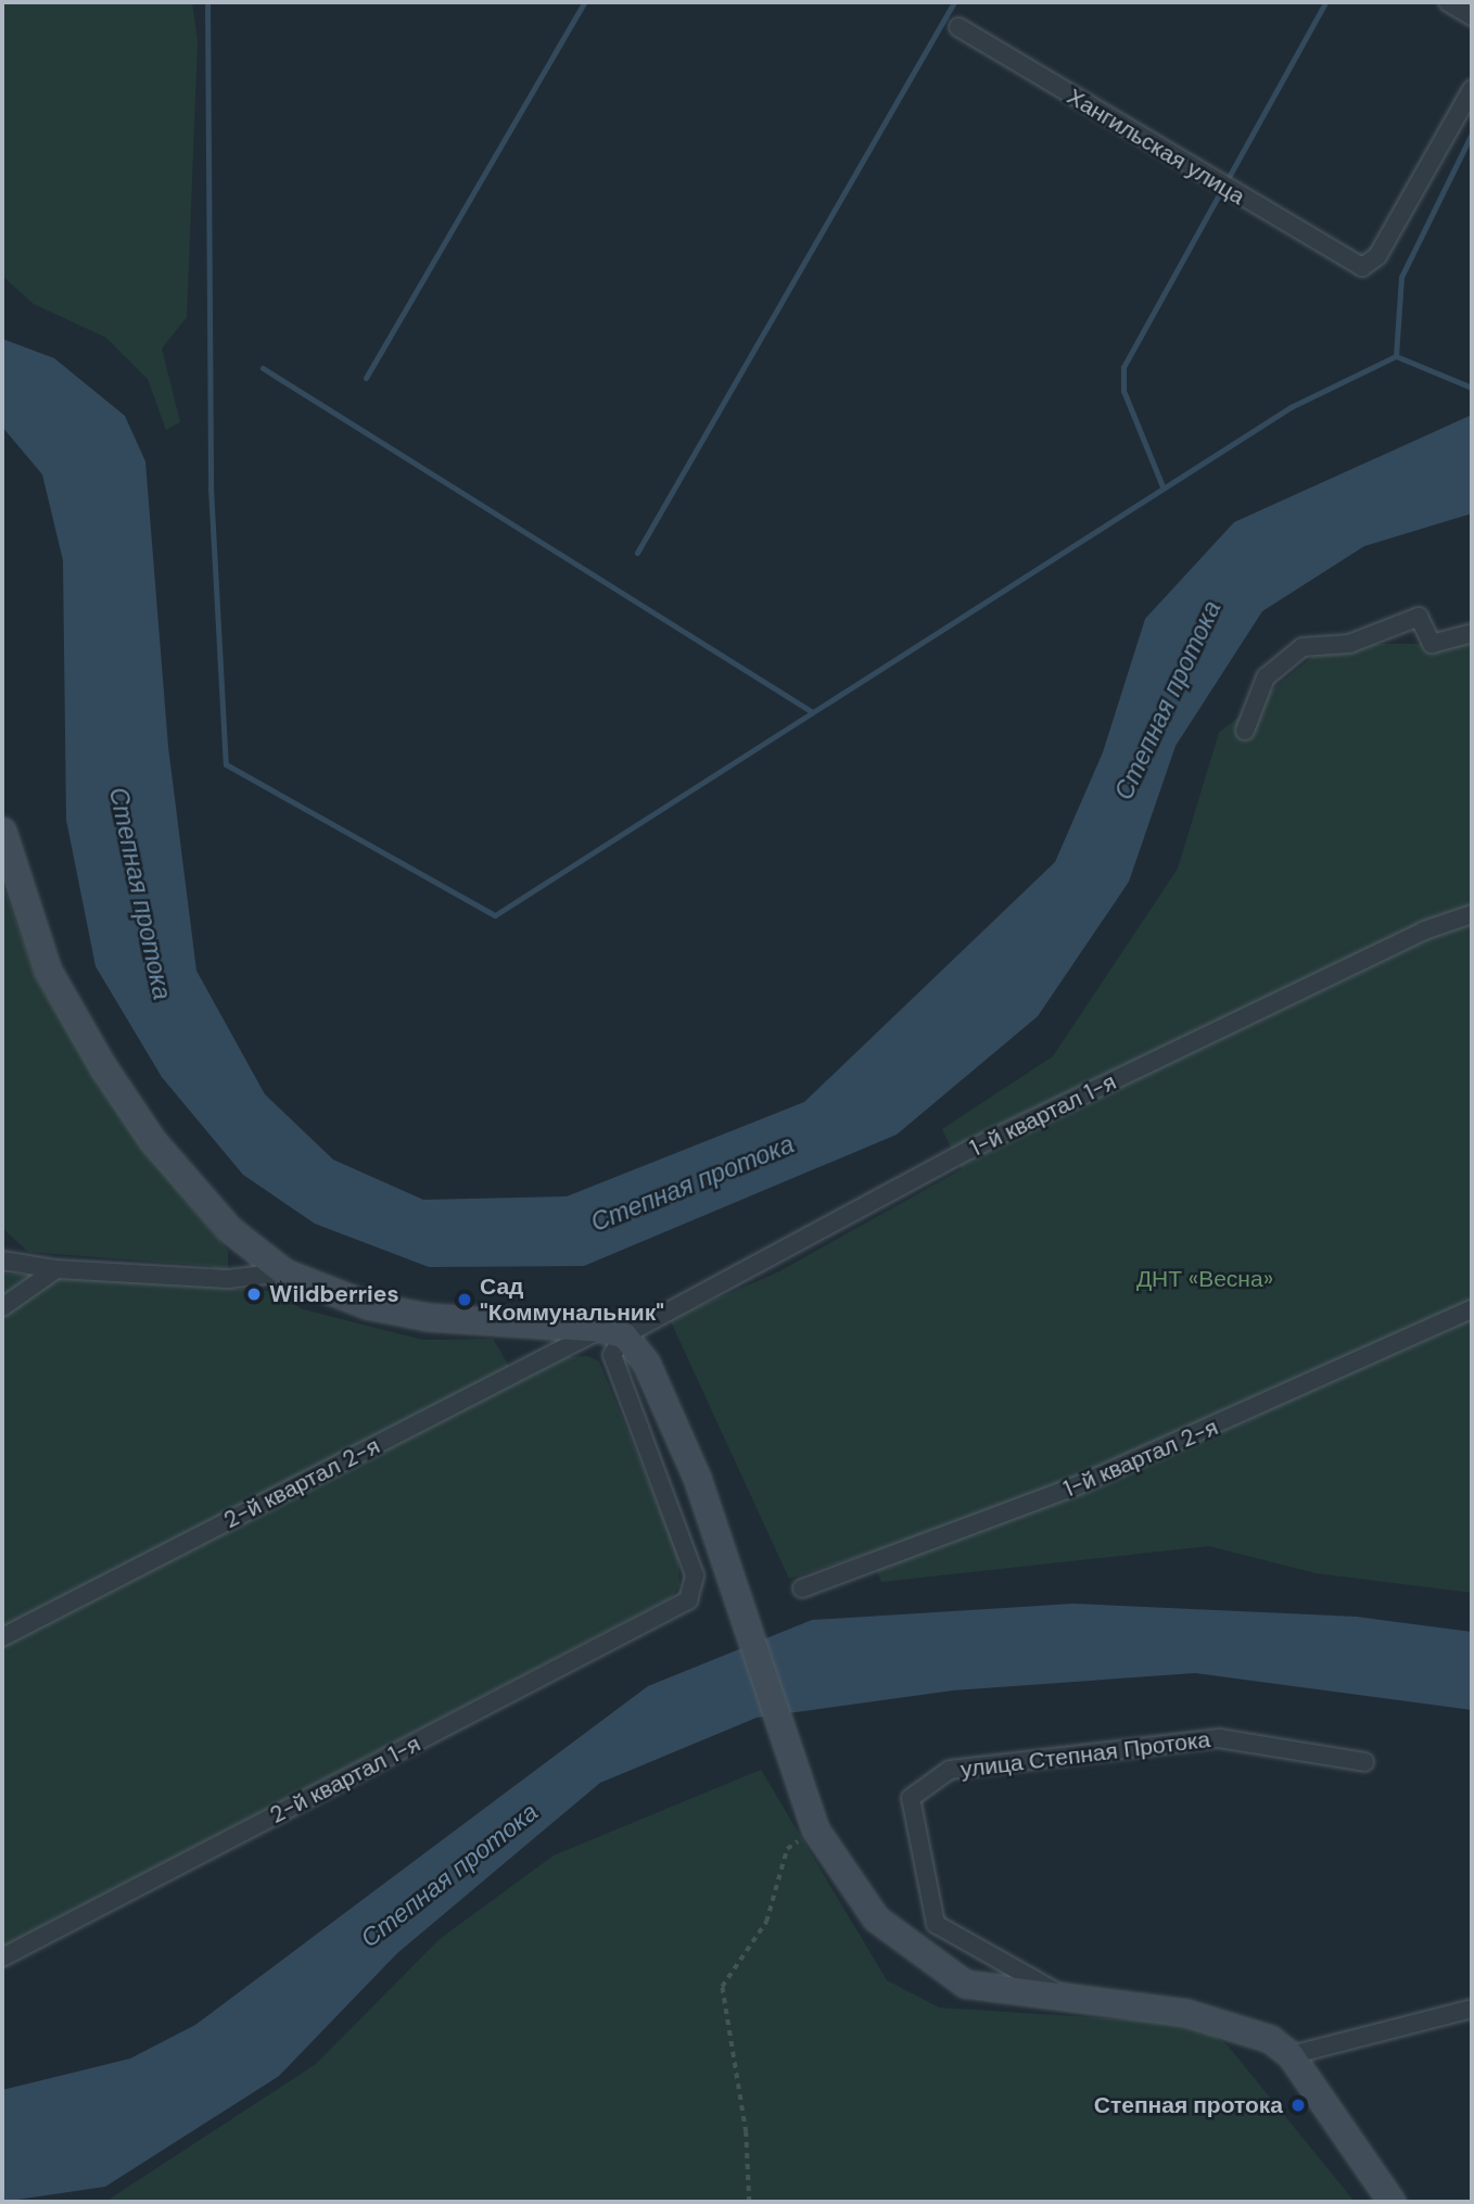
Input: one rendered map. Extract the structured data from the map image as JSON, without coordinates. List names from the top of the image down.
{
  "streets": {
    "street": [
      "Хангильская улица",
      "1-й квартал 1-я",
      "1-й квартал 2-я",
      "2-й квартал 2-я",
      "улица Степная Протока",
      "2-й квартал 1-я"
    ]
  },
  "crossings": [
    ["1-й квартал 1-я", "2-й квартал 2-я"],
    ["1-й квартал 1-я", "2-й квартал 1-я"],
    ["2-й квартал 2-я", "2-й квартал 1-я"]
  ],
  "water": ["Степная протока"],
  "parks": ["ДНТ «Весна»"],
  "places": ["Wildberries", "Сад \"Коммунальник\"", "Степная протока"]
}
